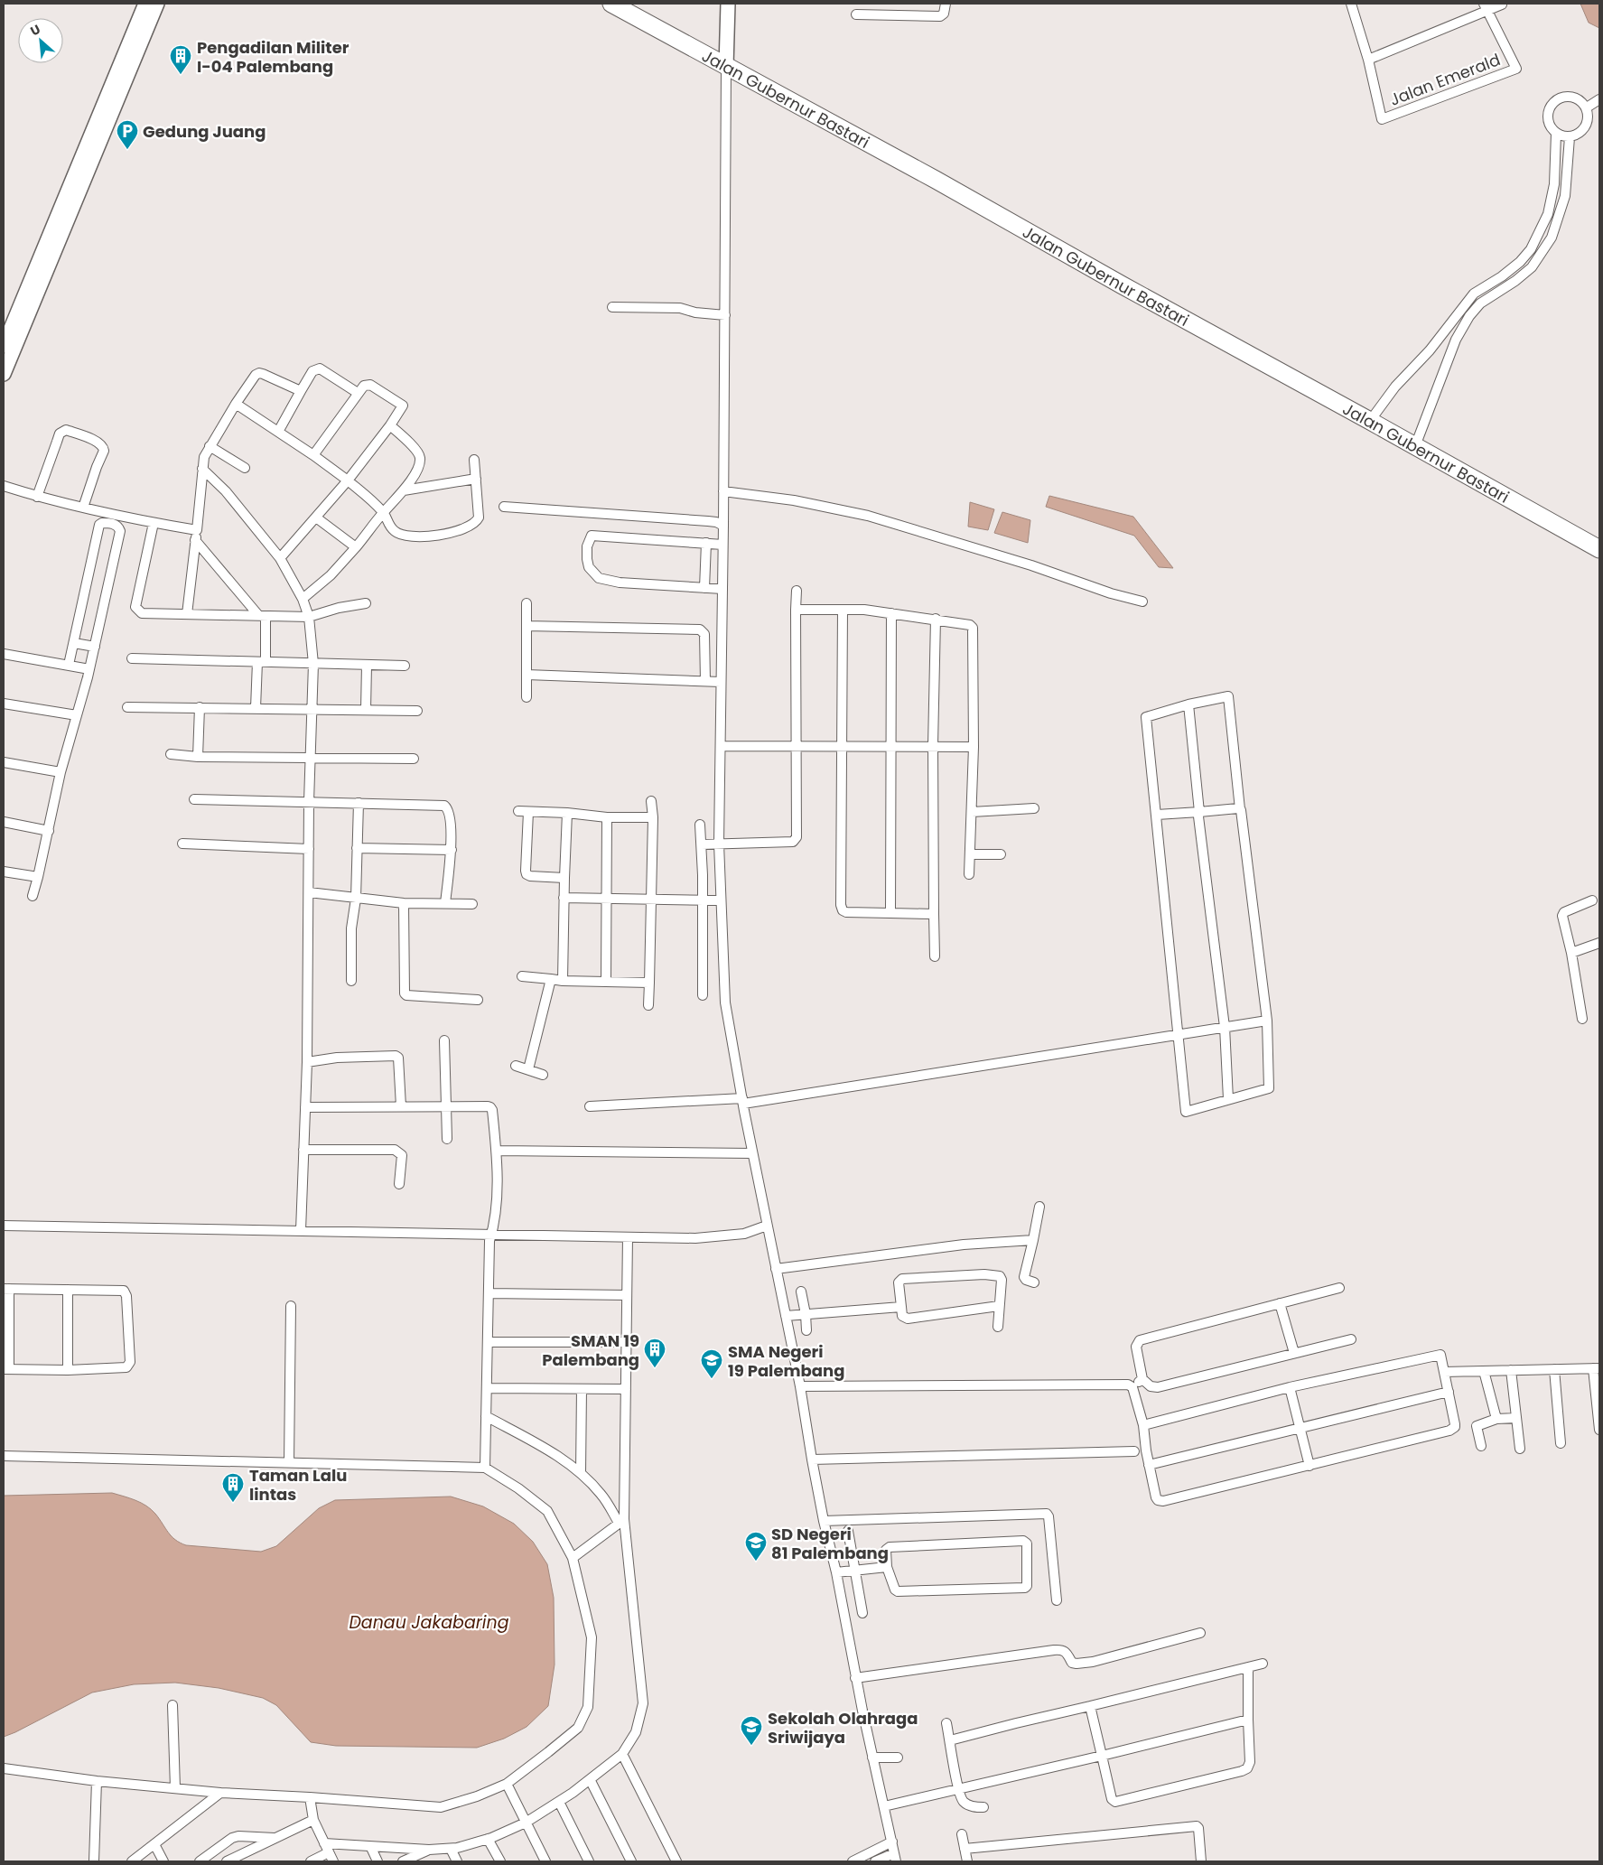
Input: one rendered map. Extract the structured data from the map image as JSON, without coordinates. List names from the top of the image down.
{
  "streets": {
    "highway": ["Jalan Gubernur Bastari"],
    "street": ["Jalan Emerald"]
  },
  "water": ["Danau Jakabaring"],
  "places": {
    "building": ["Pengadilan Militer I-04 Palembang", "SMAN 19 Palembang", "Taman Lalu lintas"],
    "parking": ["Gedung Juang"],
    "school or university": ["SMA Negeri 19 Palembang", "SD Negeri 81 Palembang", "Sekolah Olahraga Sriwijaya"]
  },
  "north": "top left"
}
